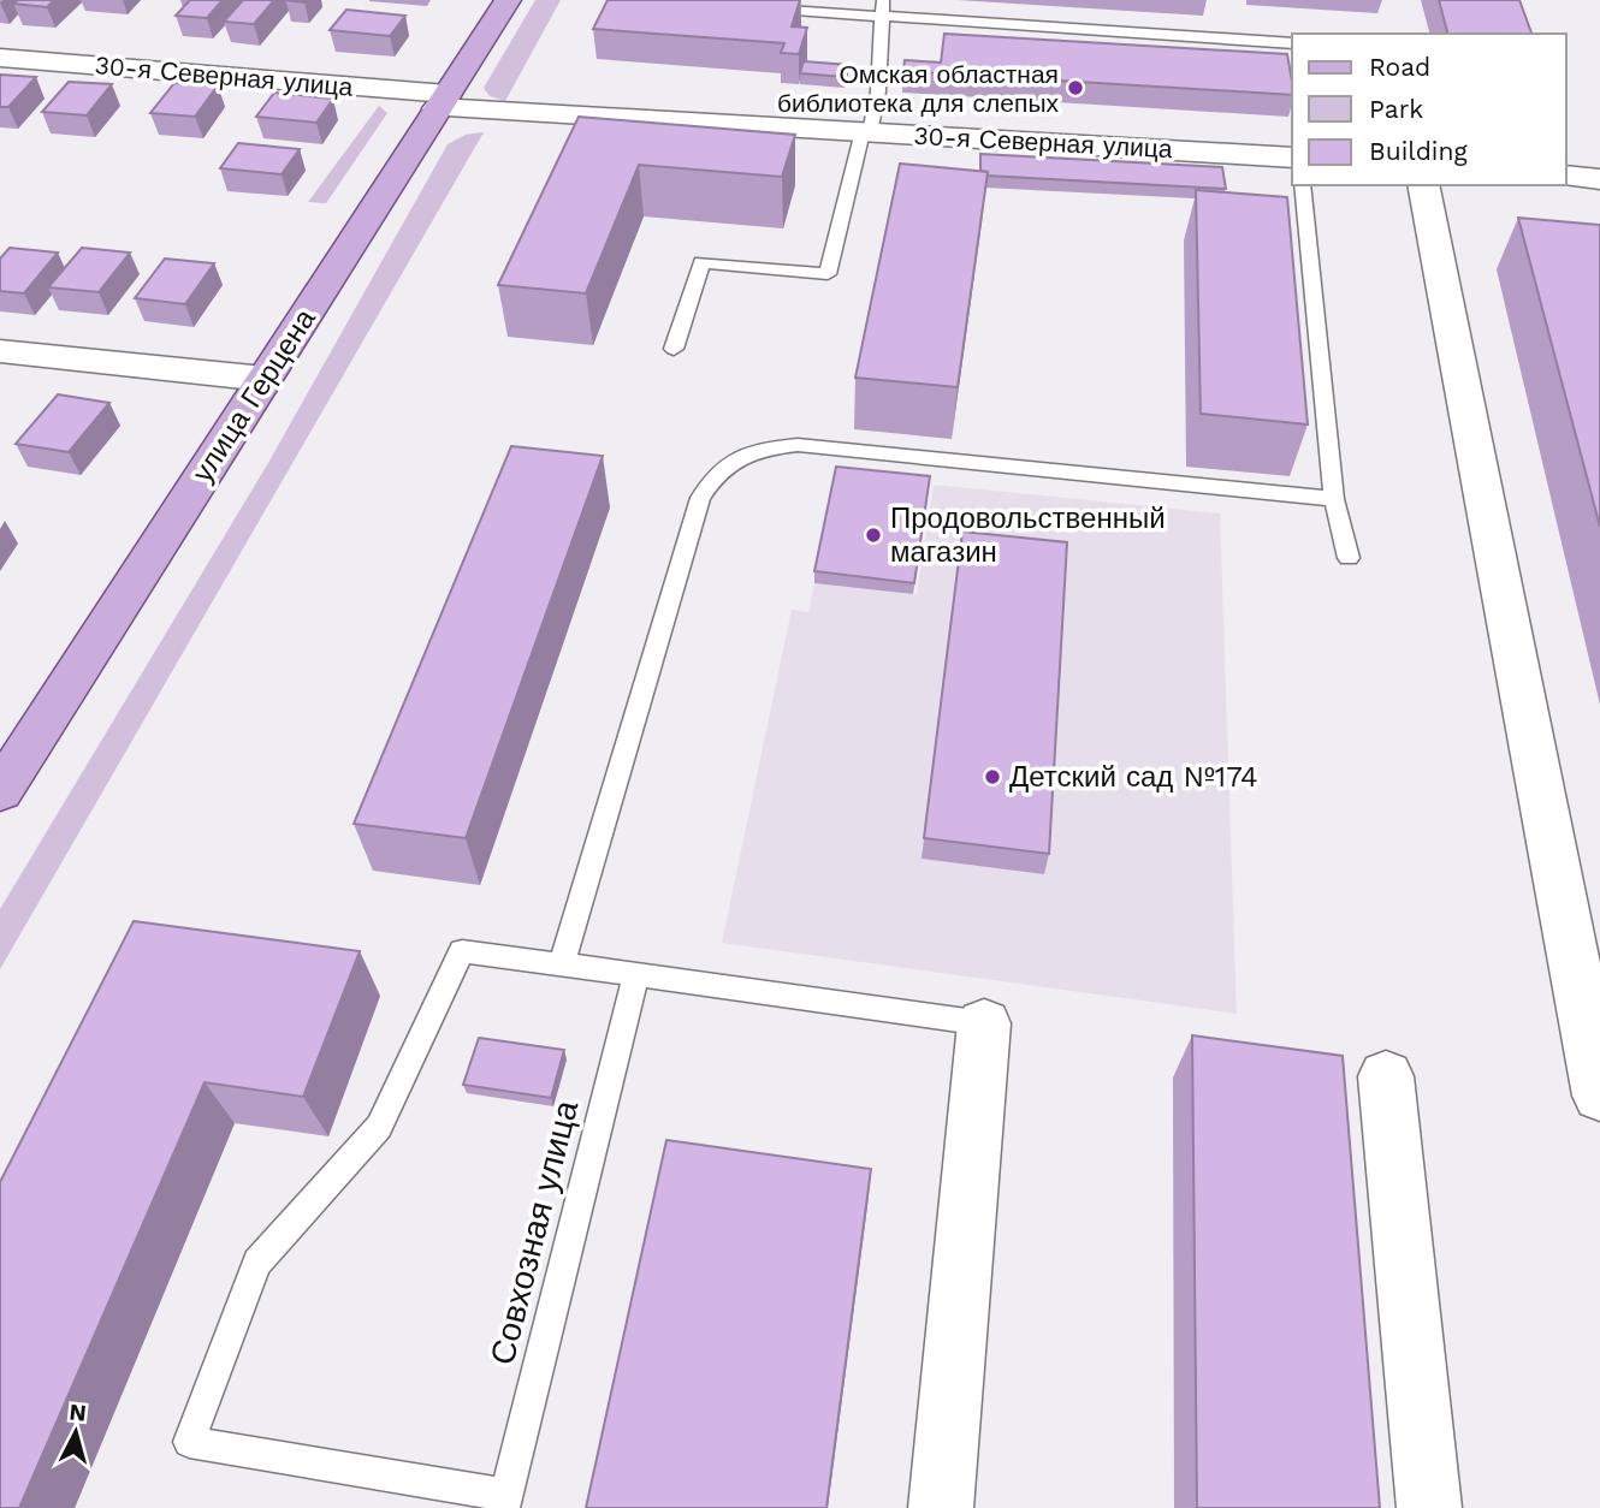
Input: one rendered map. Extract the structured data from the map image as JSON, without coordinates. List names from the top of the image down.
{
  "streets": {
    "main road": ["улица Герцена"],
    "street": ["30-я Северная улица"],
    "lane": ["Совхозная улица"]
  },
  "crossings": [
    ["30-я Северная улица", "улица Герцена"]
  ],
  "places": ["Омская областная библиотека для слепых", "Продовольственный магазин", "Детский сад №174"],
  "legend": ["Road", "Park", "Building"],
  "north": "top"
}
